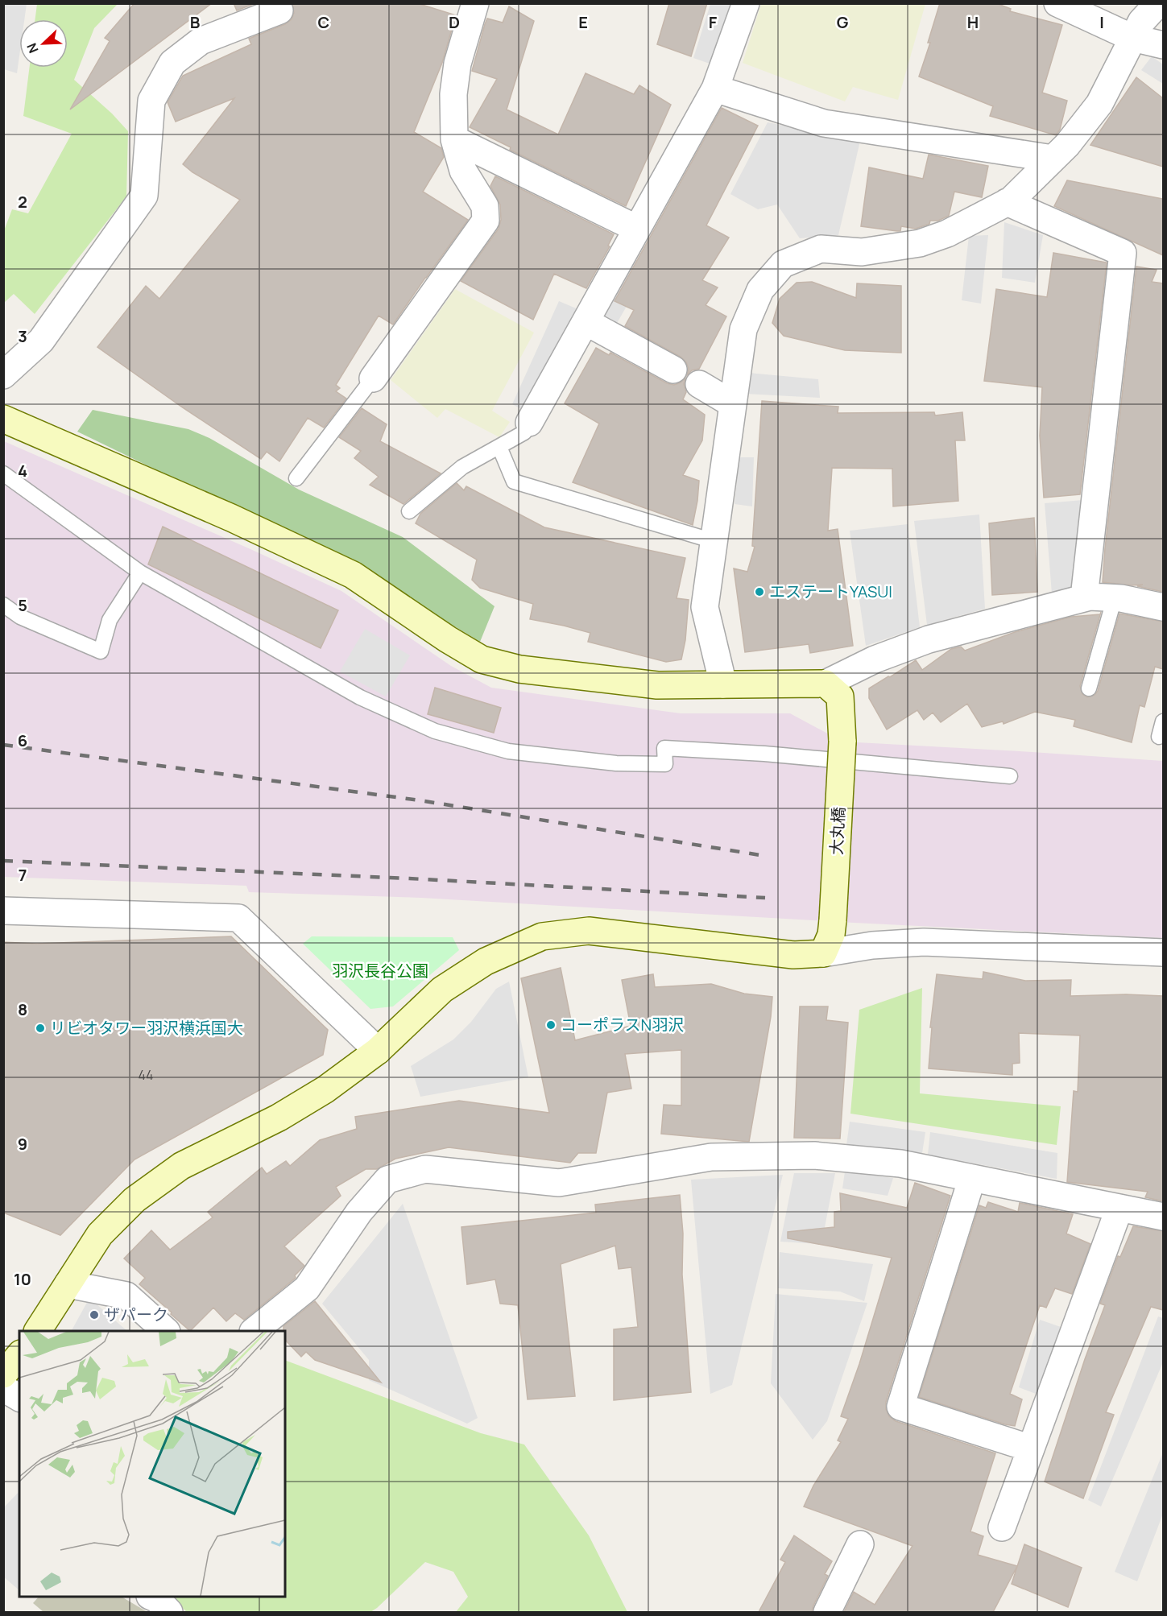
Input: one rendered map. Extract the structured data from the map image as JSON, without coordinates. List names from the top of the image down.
{
  "streets": {
    "street": ["大丸橋"]
  },
  "parks": ["羽沢長谷公園"],
  "places": [
    "エステートYASUI",
    "コーポラスN羽沢",
    "リビオタワー羽沢横浜国大",
    "ザパーク"
  ],
  "house_numbers": ["44"],
  "north": "bottom left",
  "grid": {
    "columns": [
      "B",
      "C",
      "D",
      "E",
      "F",
      "G",
      "H",
      "I"
    ],
    "rows": [
      "2",
      "3",
      "4",
      "5",
      "6",
      "7",
      "8",
      "9",
      "10"
    ]
  }
}
